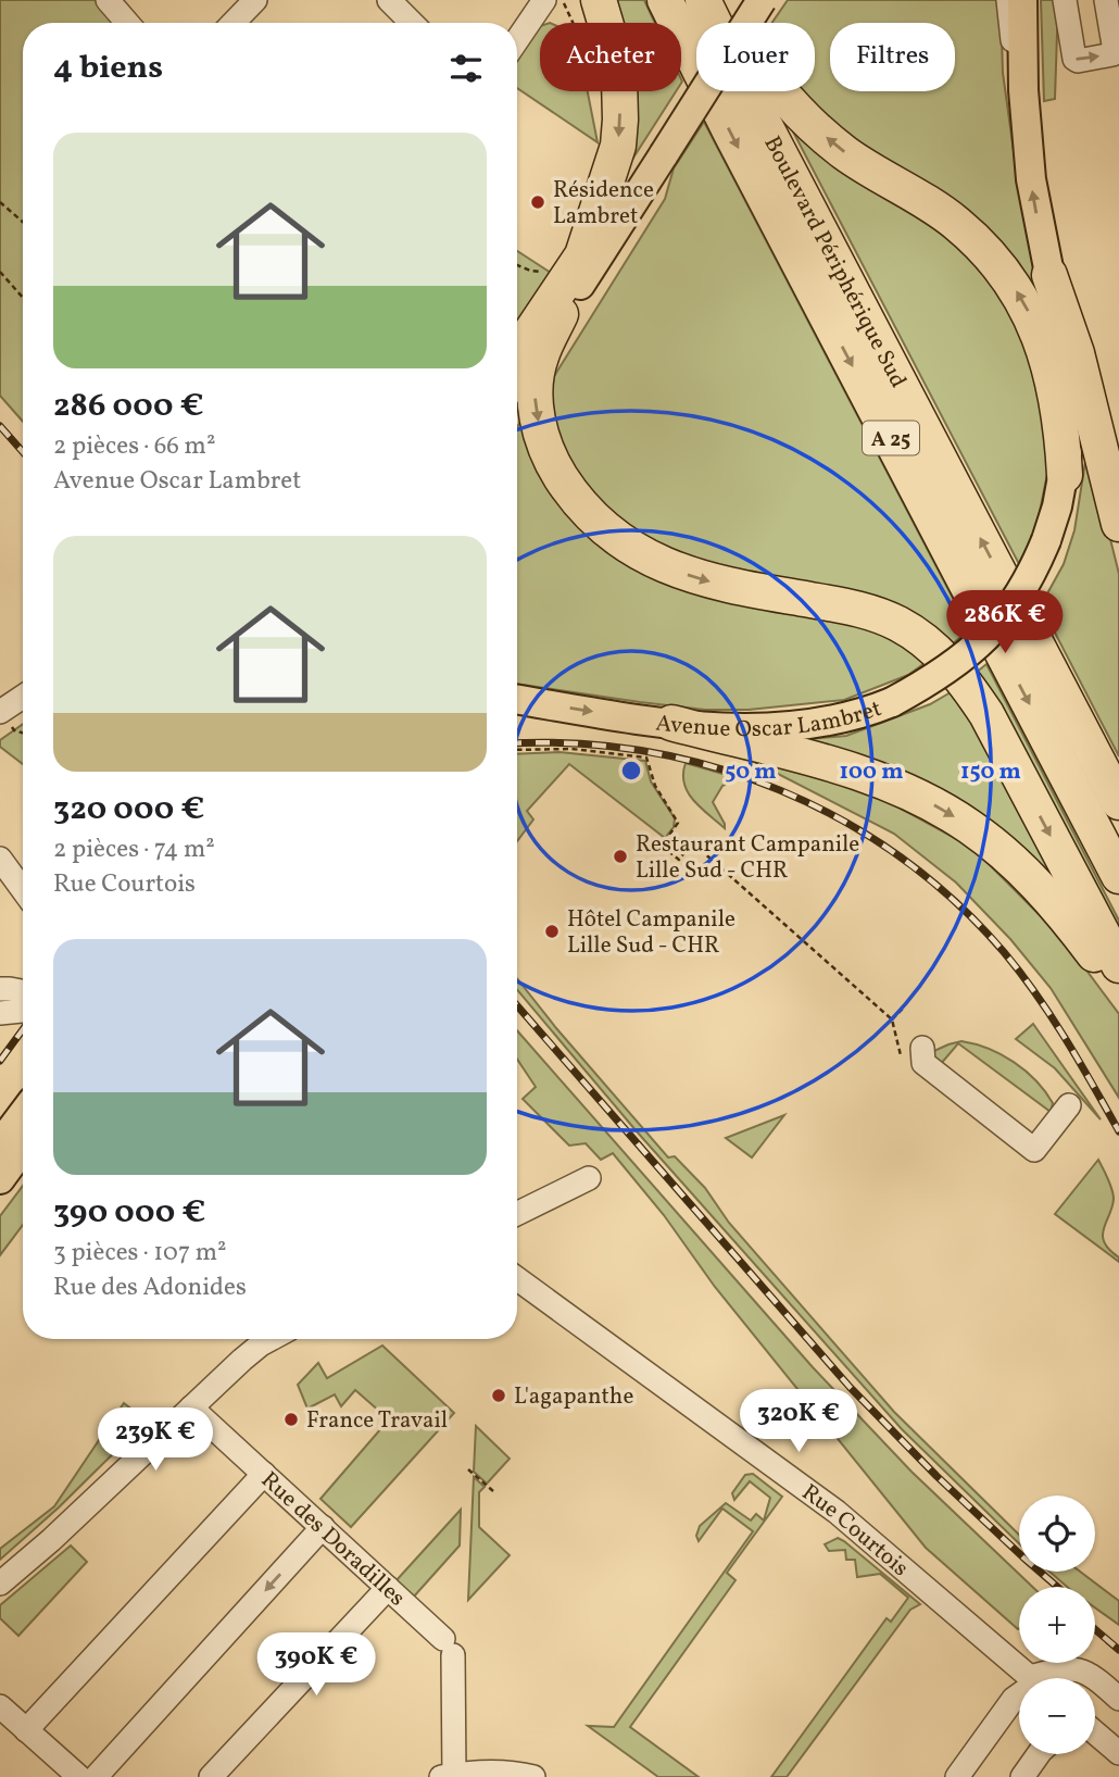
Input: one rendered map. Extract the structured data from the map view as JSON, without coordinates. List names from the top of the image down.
{
  "streets": {
    "highway": ["Boulevard Périphérique Sud", "A 25"],
    "main road": ["Avenue Oscar Lambret"],
    "street": ["Rue Courtois", "Rue des Doradilles"]
  },
  "places": [
    "Résidence Lambret",
    "Restaurant Campanile Lille Sud - CHR",
    "Hôtel Campanile Lille Sud - CHR",
    "L'agapanthe",
    "France Travail"
  ],
  "page": {
    "chip": ["Acheter", "Louer", "Filtres"],
    "heading": "4 biens",
    "list": [
      {
        "name": "286 000 €",
        "note": "2 pièces · 66 m² · Avenue Oscar Lambret"
      },
      {
        "name": "320 000 €",
        "note": "2 pièces · 74 m² · Rue Courtois"
      },
      {
        "name": "390 000 €",
        "note": "3 pièces · 107 m² · Rue des Adonides"
      }
    ],
    "price": [
      "286K €",
      "320K €",
      "239K €",
      "390K €"
    ],
    "map_buttons": ["+", "−"]
  },
  "rings": ["50 m", "100 m", "150 m"]
}
